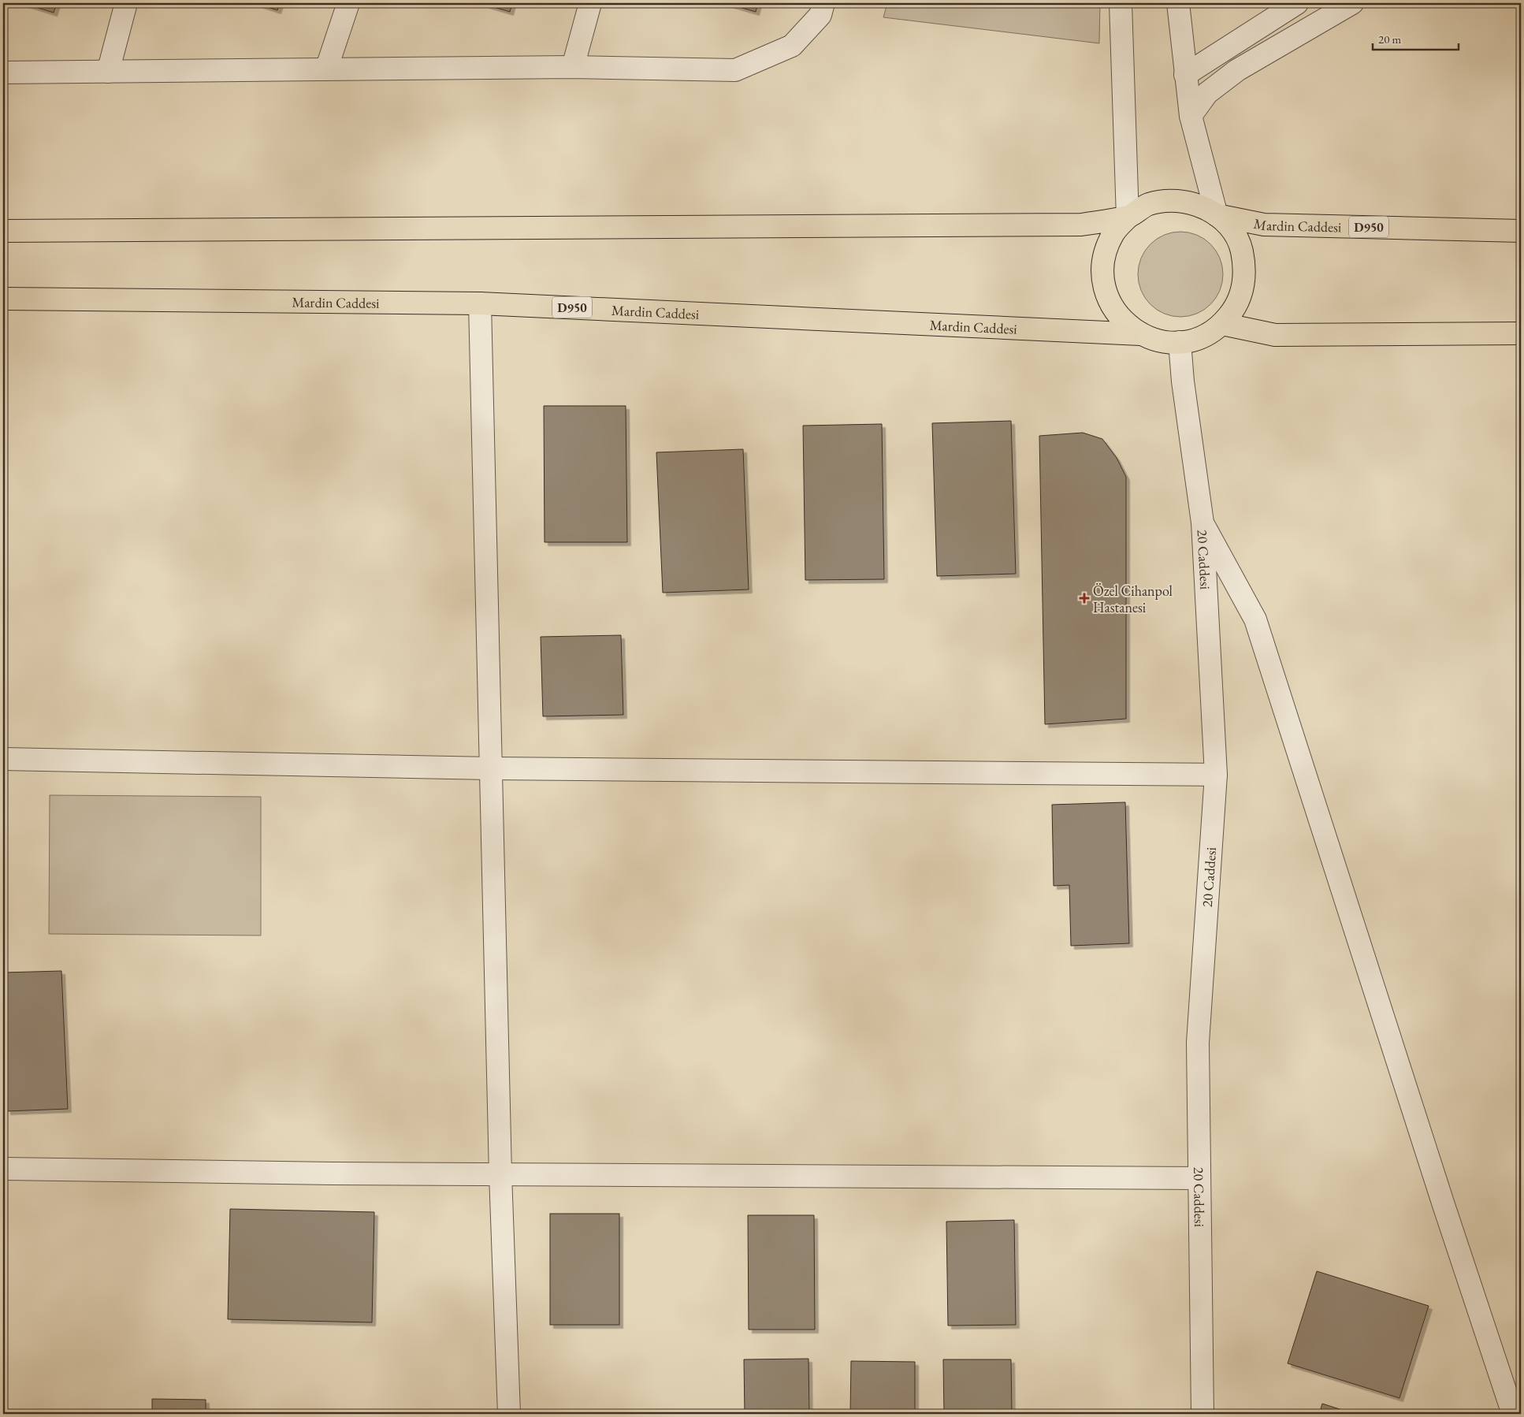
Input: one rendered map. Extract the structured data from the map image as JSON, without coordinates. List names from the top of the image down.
{
  "streets": {
    "highway": ["Mardin Caddesi", "D950"],
    "street": ["20 Caddesi"]
  },
  "crossings": [
    ["Mardin Caddesi", "20 Caddesi"]
  ],
  "places": {
    "health": ["Özel Cihanpol Hastanesi"]
  },
  "scale_bar": "20 m"
}
